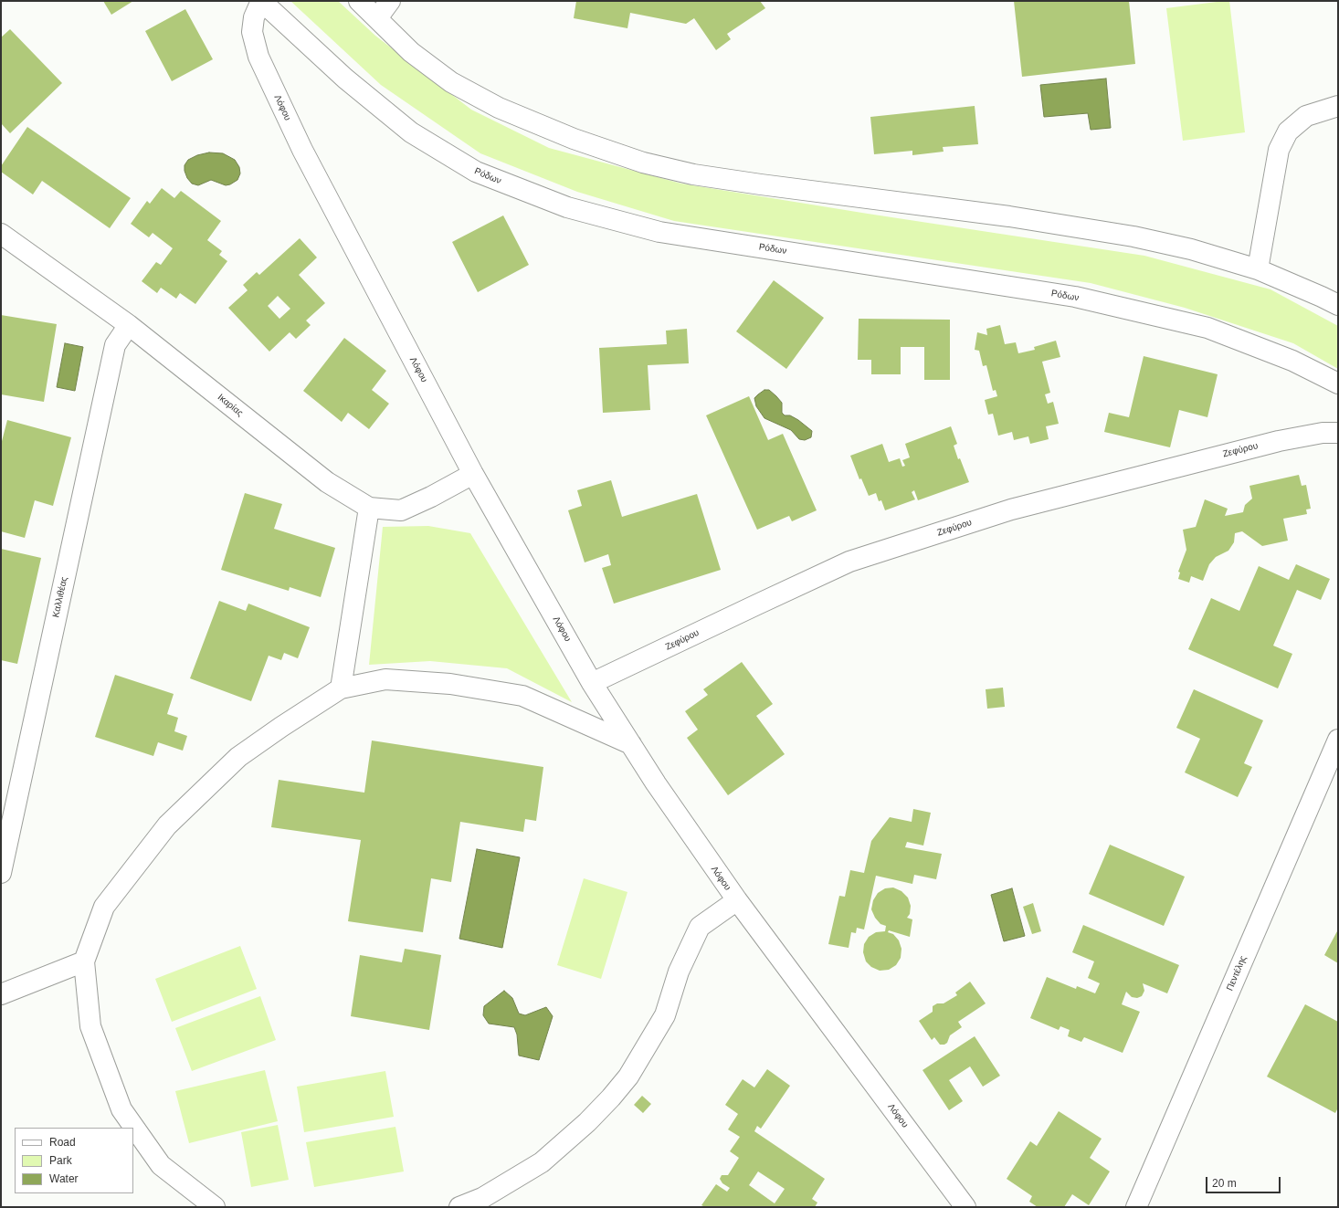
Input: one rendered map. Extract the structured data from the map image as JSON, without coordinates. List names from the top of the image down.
{
  "streets": {
    "street": [
      "Λόφου",
      "Ρόδων",
      "Ικαρίας",
      "Ζεφύρου",
      "Καλλιθέας",
      "Πεντέλης"
    ]
  },
  "crossings": [
    ["Λόφου", "Ρόδων"],
    ["Λόφου", "Ικαρίας"],
    ["Λόφου", "Ζεφύρου"],
    ["Ικαρίας", "Καλλιθέας"]
  ],
  "legend": ["Road", "Park", "Water"],
  "scale_bar": "20 m"
}
